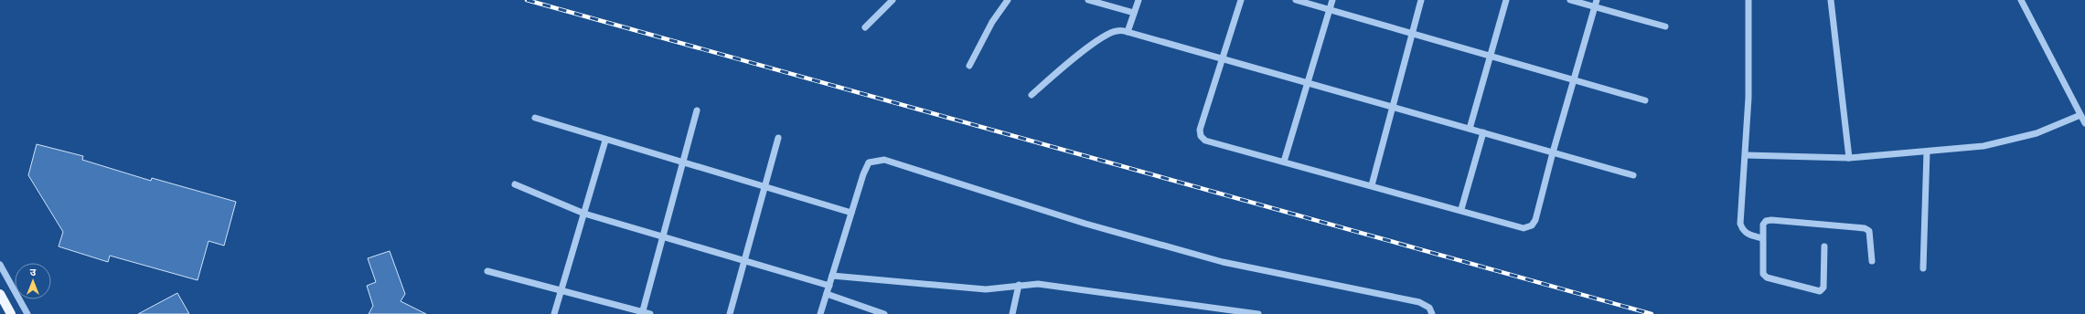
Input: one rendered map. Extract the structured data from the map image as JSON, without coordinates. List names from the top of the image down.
{
  "north": "top"
}
